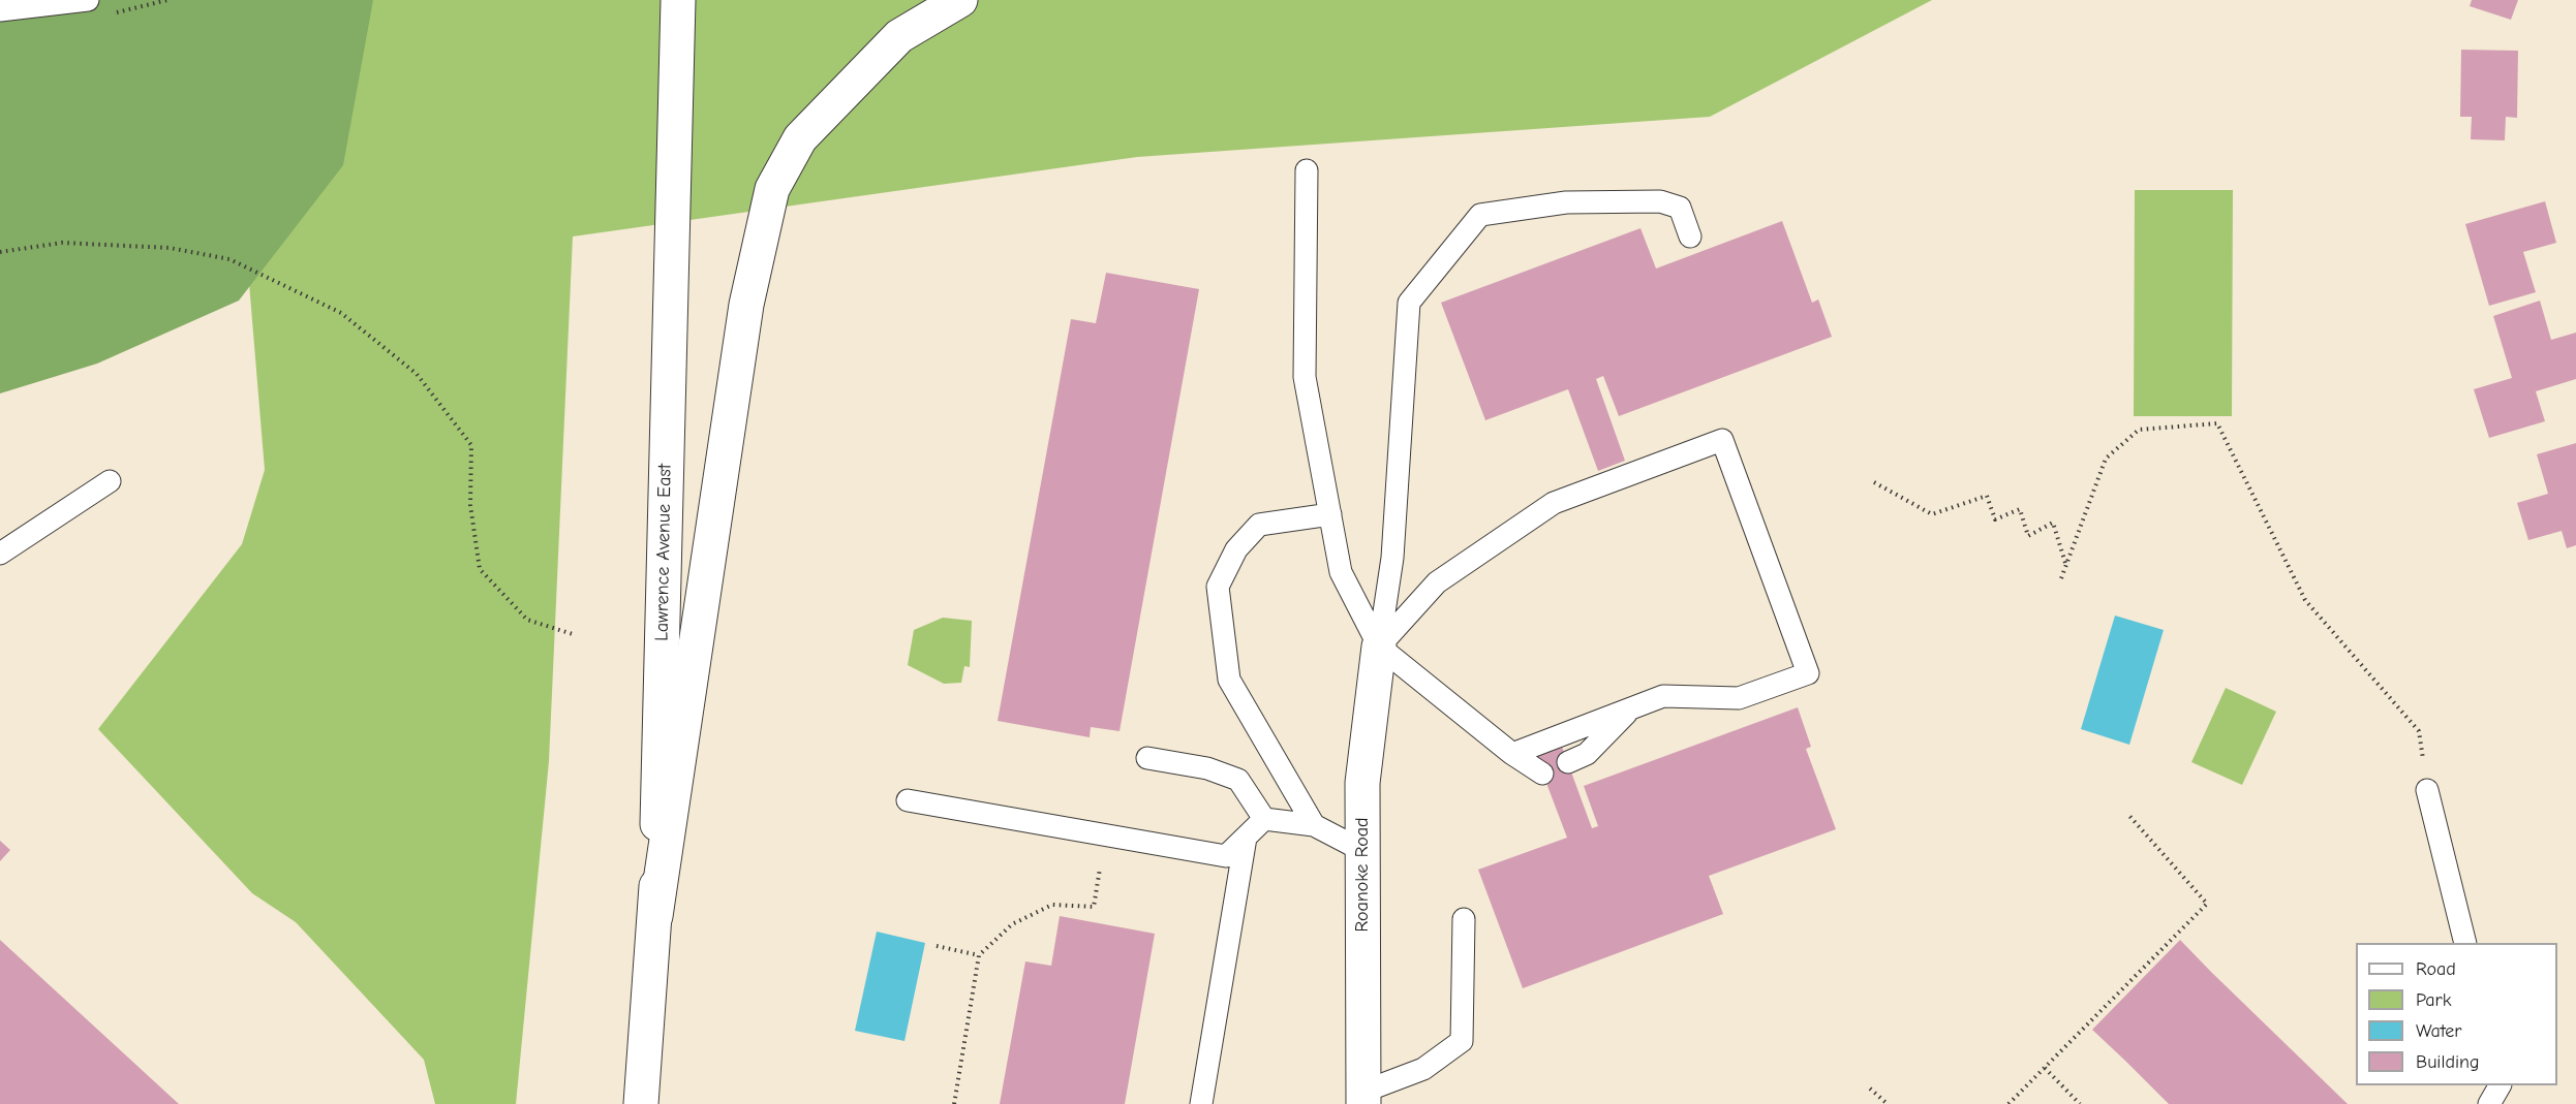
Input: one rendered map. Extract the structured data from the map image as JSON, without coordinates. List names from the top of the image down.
{
  "streets": {
    "main road": ["Lawrence Avenue East", "Roanoke Road"]
  },
  "legend": [
    "Road",
    "Park",
    "Water",
    "Building"
  ]
}
